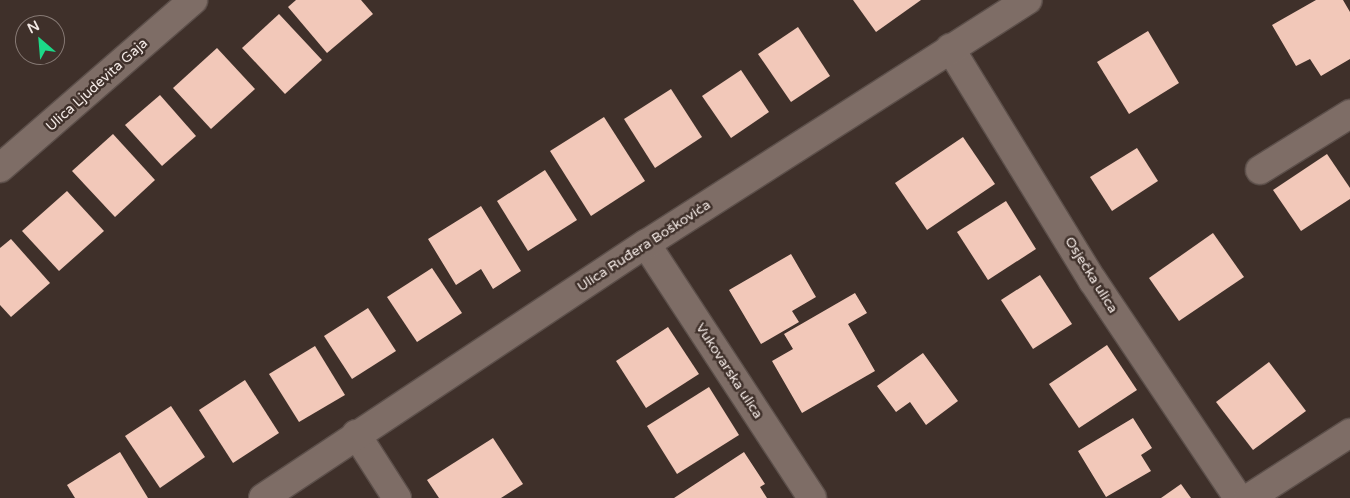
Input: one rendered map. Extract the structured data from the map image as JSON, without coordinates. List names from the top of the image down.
{
  "streets": {
    "street": [
      "Ulica Ljudevita Gaja",
      "Ulica Ruđera Boškovića",
      "Osječka ulica",
      "Vukovarska ulica"
    ]
  },
  "crossings": [
    ["Ulica Ruđera Boškovića", "Osječka ulica"],
    ["Ulica Ruđera Boškovića", "Vukovarska ulica"]
  ],
  "north": "top left"
}
